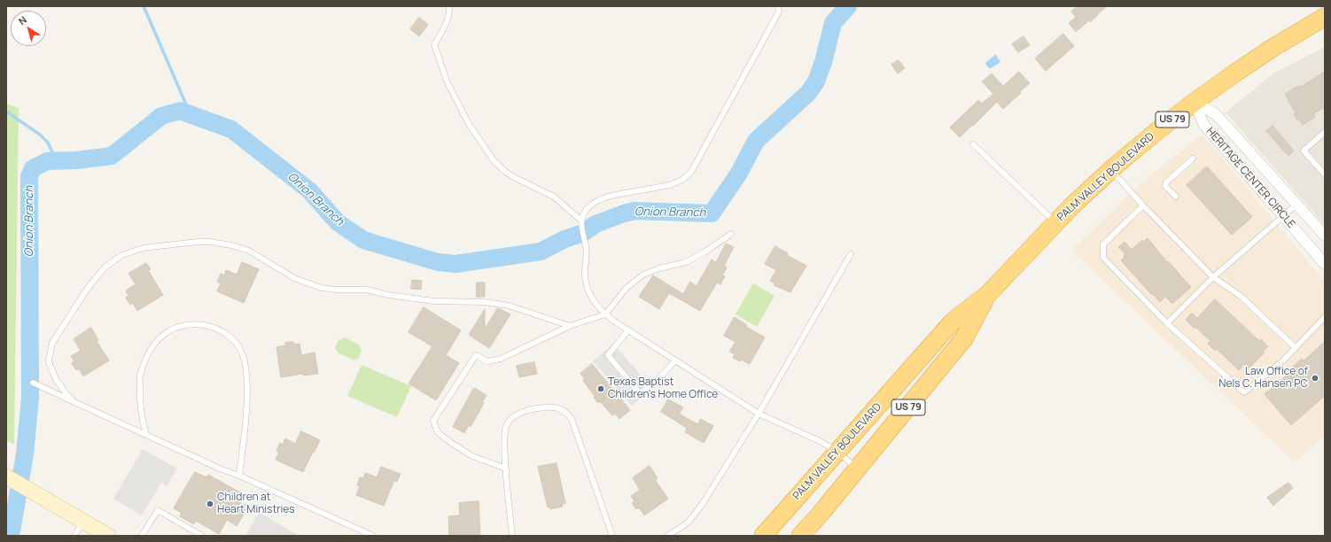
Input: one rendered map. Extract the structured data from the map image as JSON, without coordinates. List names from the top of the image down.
{
  "streets": {
    "highway": ["US 79", "PALM VALLEY BOULEVARD"],
    "street": ["HERITAGE CENTER CIRCLE"]
  },
  "crossings": [
    ["PALM VALLEY BOULEVARD", "HERITAGE CENTER CIRCLE"]
  ],
  "water": ["Onion Branch"],
  "places": ["Law Office of Nels C. Hansen PC", "Texas Baptist Children's Home Office", "Children at Heart Ministries"],
  "north": "top left"
}
